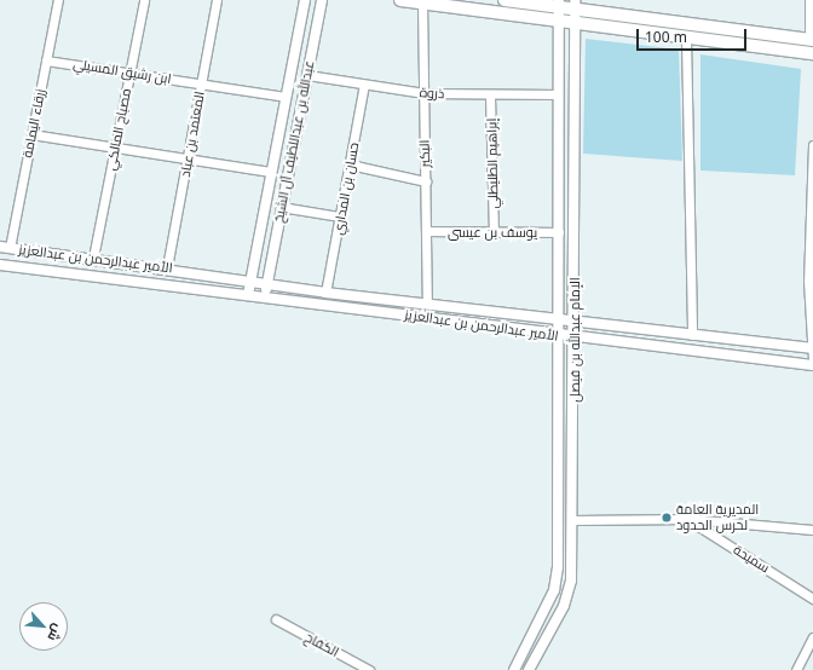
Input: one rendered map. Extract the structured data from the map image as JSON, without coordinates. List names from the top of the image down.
{
  "streets": {
    "street": [
      "ابن رشيق المسيلي",
      "ذروة",
      "زرقاء اليمامة",
      "مصباح المالكي",
      "المعتمد بن عباد",
      "عبدالله بن عبداللطيف آل الشيخ",
      "البكير",
      "إبراهيم الطليطلي",
      "حسان بن المداري",
      "يوسف بن عيسى",
      "الأمير عبدالرحمن بن عبدالعزيز",
      "الإمام عبدالله بن فيصل",
      "سميحة",
      "الكفاح"
    ]
  },
  "crossings": [
    ["ابن رشيق المسيلي", "زرقاء اليمامة"],
    ["ابن رشيق المسيلي", "مصباح المالكي"],
    ["ابن رشيق المسيلي", "المعتمد بن عباد"],
    ["ابن رشيق المسيلي", "عبدالله بن عبداللطيف آل الشيخ"],
    ["ذروة", "عبدالله بن عبداللطيف آل الشيخ"],
    ["ذروة", "البكير"],
    ["ذروة", "إبراهيم الطليطلي"],
    ["ذروة", "حسان بن المداري"],
    ["ذروة", "الإمام عبدالله بن فيصل"],
    ["زرقاء اليمامة", "الأمير عبدالرحمن بن عبدالعزيز"],
    ["مصباح المالكي", "الأمير عبدالرحمن بن عبدالعزيز"],
    ["المعتمد بن عباد", "الأمير عبدالرحمن بن عبدالعزيز"],
    ["عبدالله بن عبداللطيف آل الشيخ", "الأمير عبدالرحمن بن عبدالعزيز"],
    ["البكير", "يوسف بن عيسى"],
    ["البكير", "الأمير عبدالرحمن بن عبدالعزيز"],
    ["إبراهيم الطليطلي", "يوسف بن عيسى"],
    ["حسان بن المداري", "الأمير عبدالرحمن بن عبدالعزيز"],
    ["يوسف بن عيسى", "الإمام عبدالله بن فيصل"],
    ["الأمير عبدالرحمن بن عبدالعزيز", "الإمام عبدالله بن فيصل"]
  ],
  "places": ["المديرية العامة لحرس الحدود"],
  "scale_bar": "100 m",
  "north": "bottom right"
}
